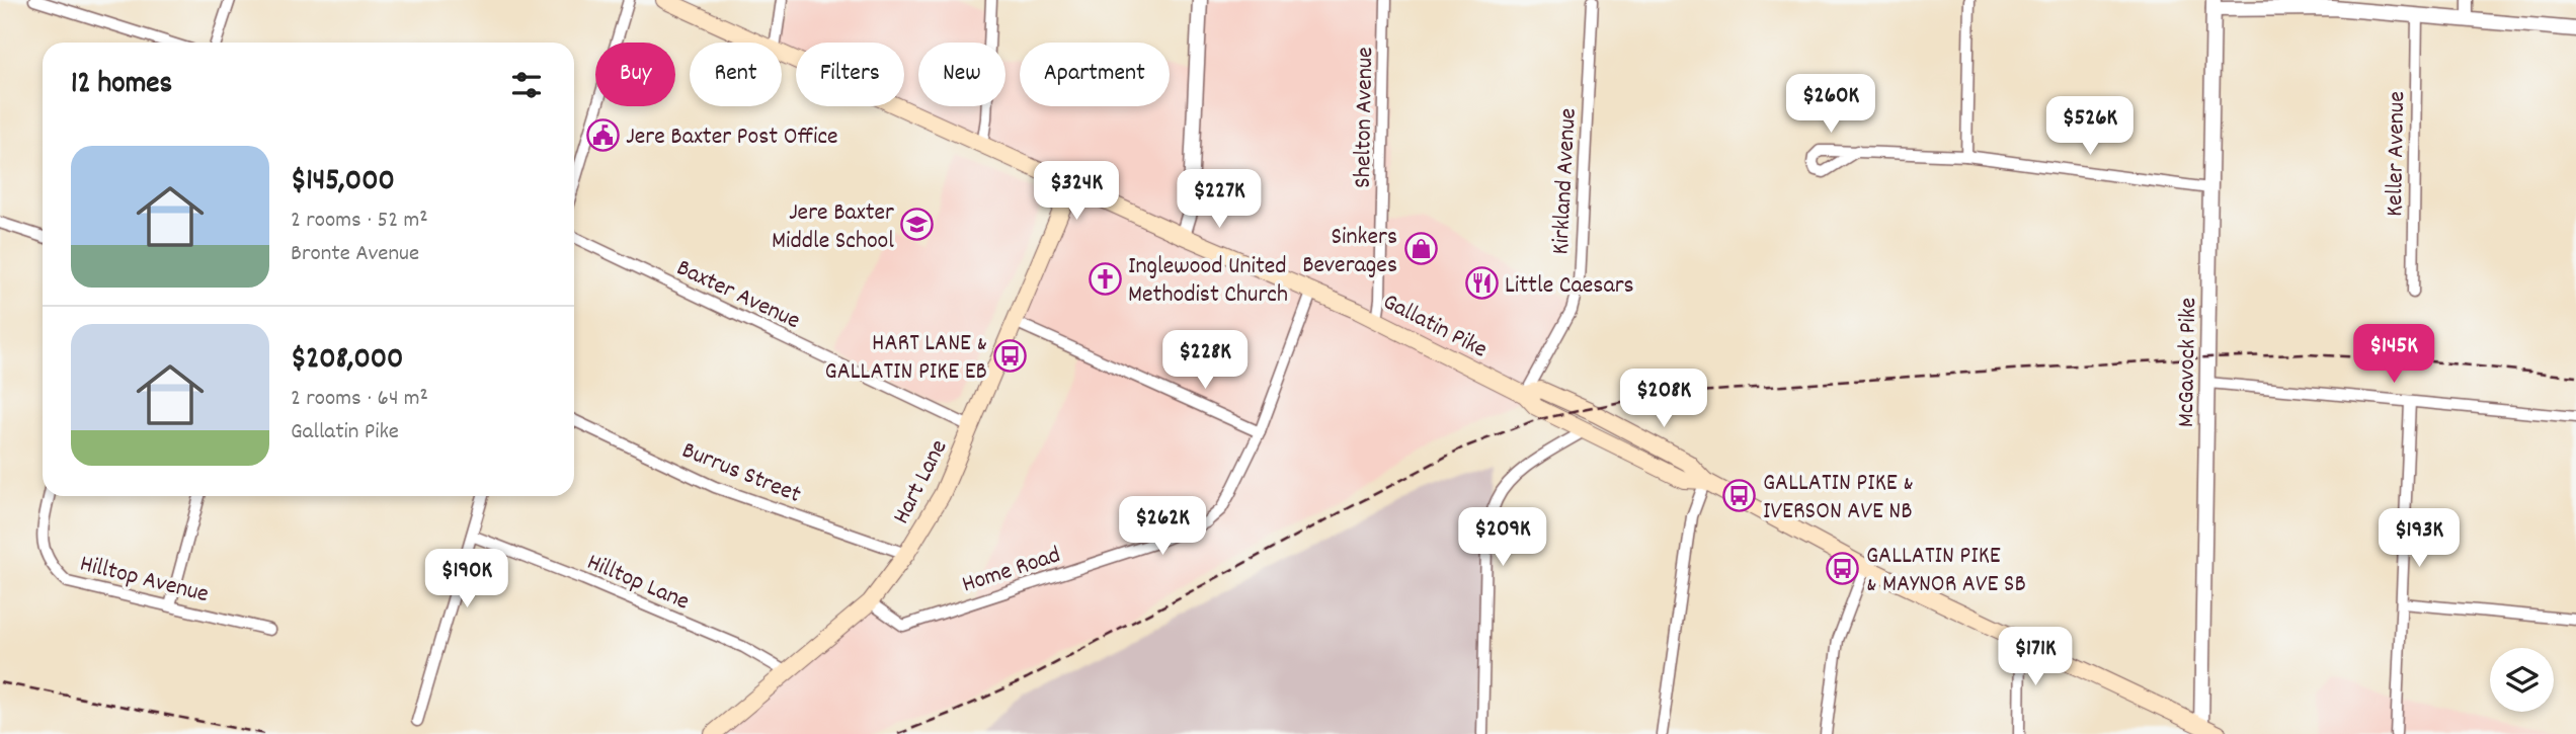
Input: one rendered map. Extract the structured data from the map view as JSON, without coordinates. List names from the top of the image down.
{
  "streets": {
    "main road": ["Gallatin Pike", "Hart Lane"],
    "street": [
      "Shelton Avenue",
      "Keller Avenue",
      "Kirkland Avenue",
      "Baxter Avenue",
      "McGavock Pike",
      "Burrus Street",
      "Home Road",
      "Hilltop Avenue",
      "Hilltop Lane"
    ]
  },
  "crossings": [
    ["Shelton Avenue", "Gallatin Pike"],
    ["Kirkland Avenue", "Gallatin Pike"],
    ["Baxter Avenue", "Hart Lane"],
    ["Gallatin Pike", "McGavock Pike"],
    ["Gallatin Pike", "Hart Lane"],
    ["Gallatin Pike", "Home Road"],
    ["Burrus Street", "Hart Lane"],
    ["Hart Lane", "Home Road"],
    ["Hart Lane", "Hilltop Lane"]
  ],
  "places": {
    "public building": ["Jere Baxter Post Office"],
    "school or university": ["Jere Baxter Middle School"],
    "shop": ["Sinkers Beverages"],
    "church": ["Inglewood United Methodist Church"],
    "restaurant": ["Little Caesars"],
    "bus stop": ["HART LANE & GALLATIN PIKE EB", "GALLATIN PIKE & IVERSON AVE NB", "GALLATIN PIKE & MAYNOR AVE SB"]
  },
  "page": {
    "chip": [
      "Buy",
      "Rent",
      "Filters",
      "New",
      "Apartment"
    ],
    "heading": "12 homes",
    "price": [
      "$260K",
      "$526K",
      "$324K",
      "$227K",
      "$145K",
      "$228K",
      "$208K",
      "$262K",
      "$209K",
      "$193K",
      "$190K",
      "$171K"
    ],
    "list": [
      {
        "name": "$145,000",
        "note": "2 rooms · 52 m² · Bronte Avenue"
      },
      {
        "name": "$208,000",
        "note": "2 rooms · 64 m² · Gallatin Pike"
      }
    ]
  }
}
